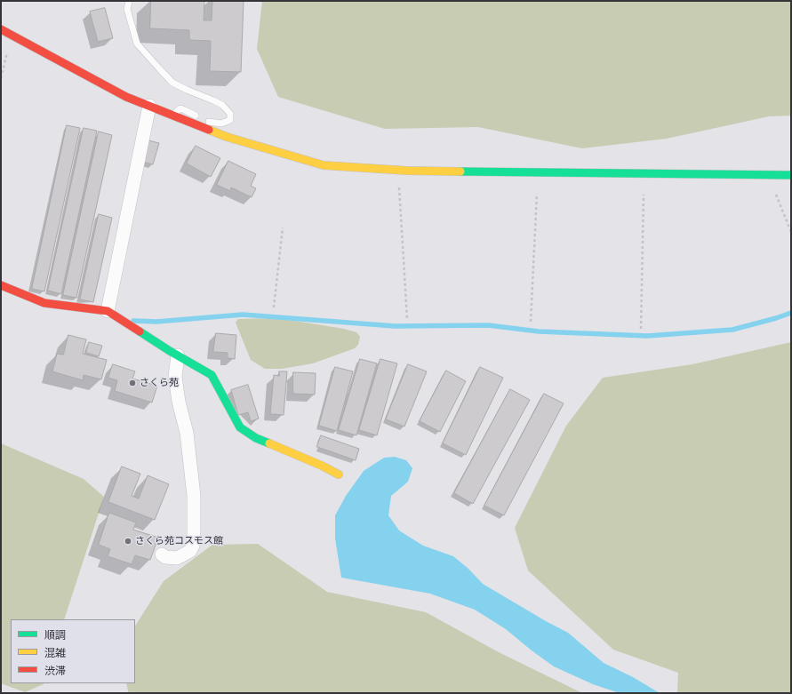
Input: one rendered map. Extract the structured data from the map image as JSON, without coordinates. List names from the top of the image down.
{
  "places": ["さくら苑", "さくら苑コスモス館"],
  "legend": ["順調", "混雑", "渋滞"]
}
